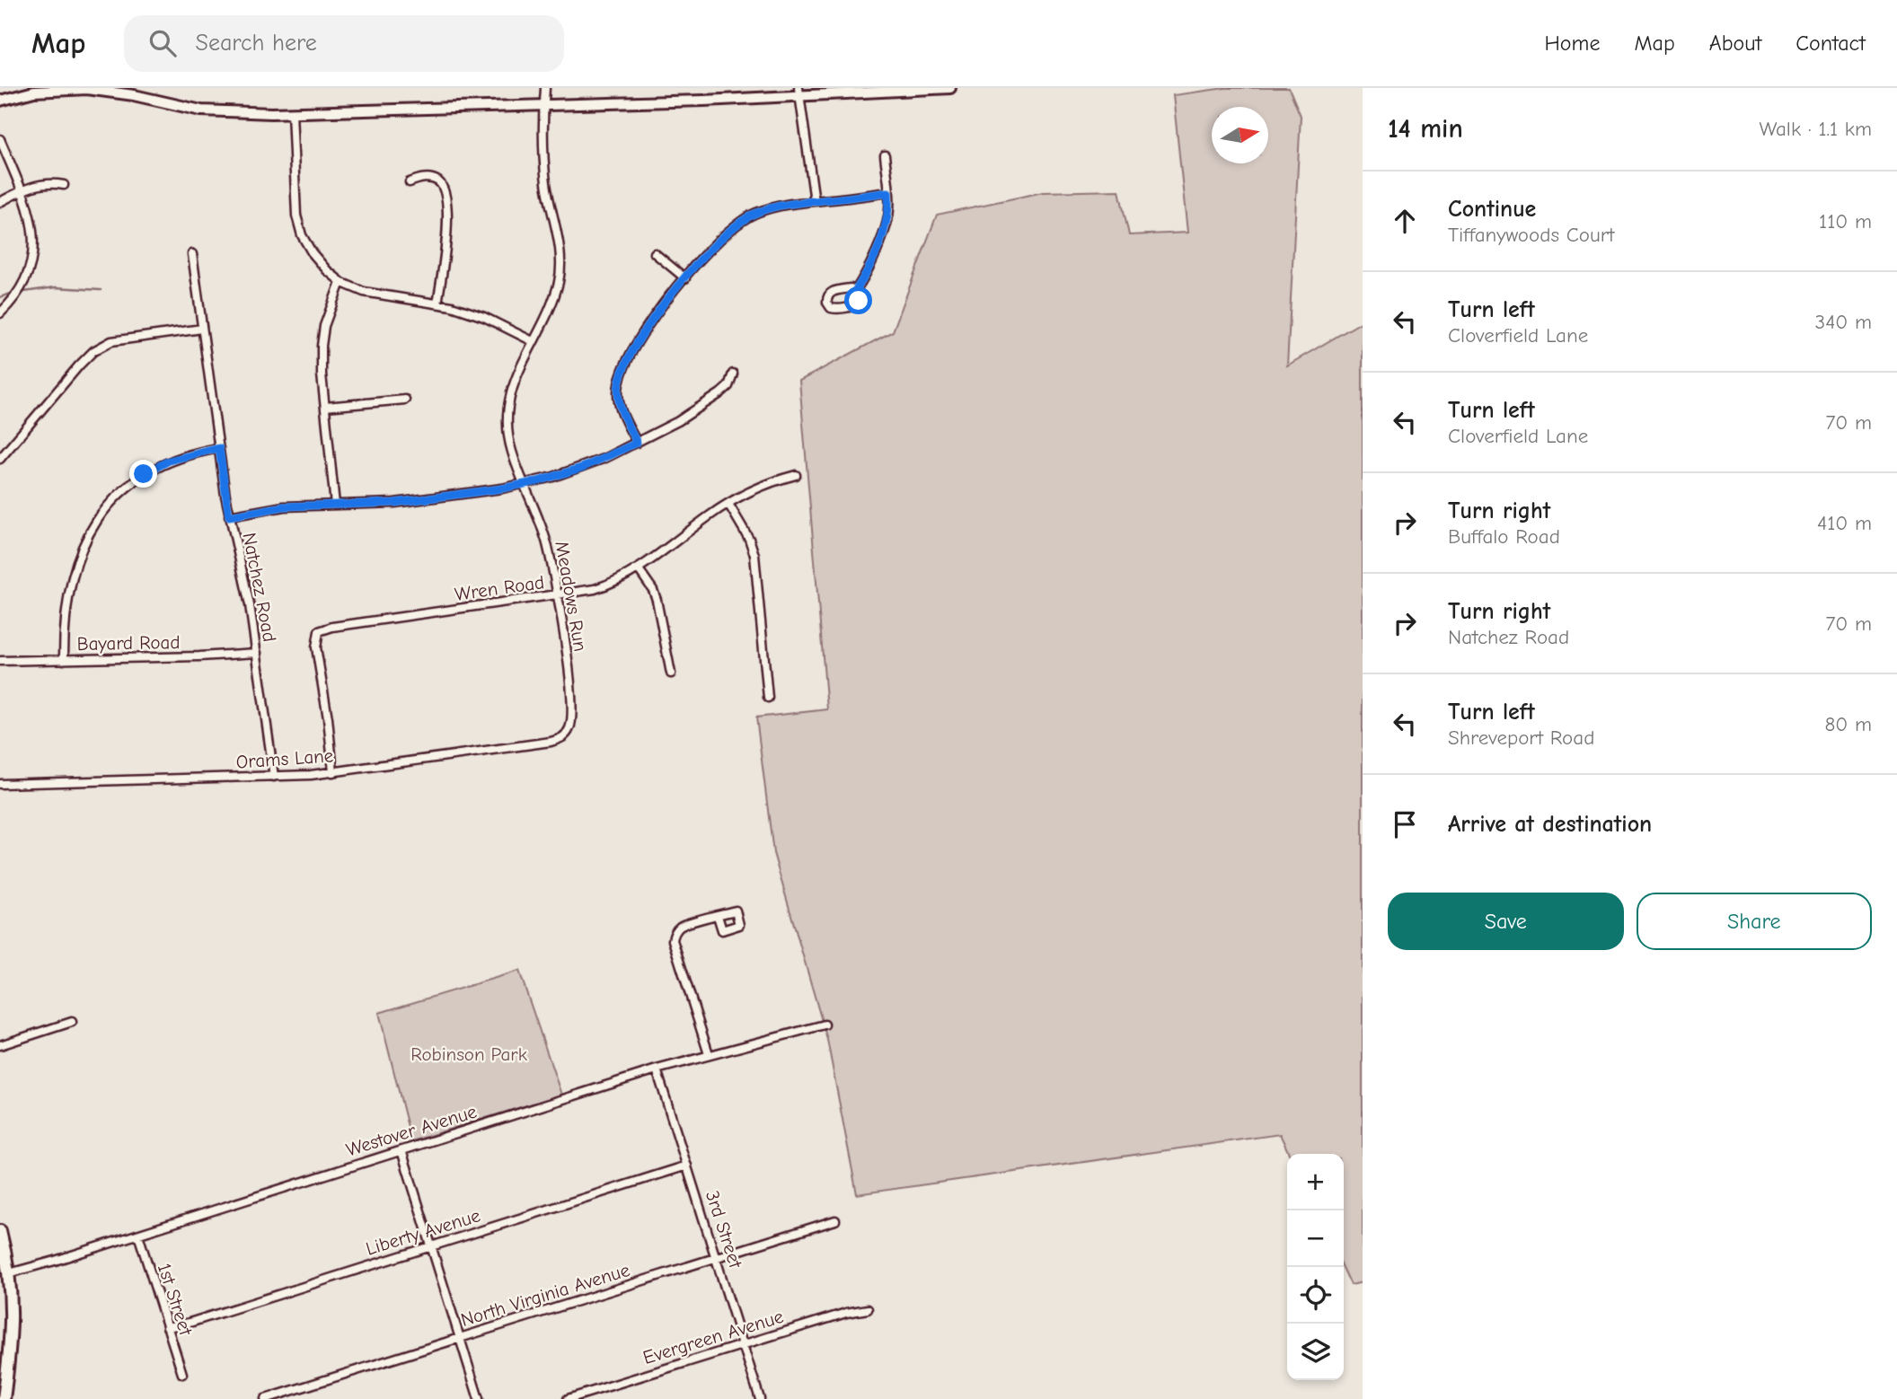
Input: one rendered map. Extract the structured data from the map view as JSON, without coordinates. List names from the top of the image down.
{
  "streets": {
    "street": [
      "Natchez Road",
      "Wren Road",
      "Meadows Run",
      "Bayard Road",
      "Orams Lane",
      "Westover Avenue",
      "3rd Street",
      "Liberty Avenue",
      "North Virginia Avenue",
      "1st Street",
      "Evergreen Avenue"
    ]
  },
  "crossings": [
    ["Natchez Road", "Bayard Road"],
    ["Natchez Road", "Orams Lane"],
    ["Wren Road", "Meadows Run"],
    ["Wren Road", "Orams Lane"],
    ["Meadows Run", "Orams Lane"],
    ["Westover Avenue", "3rd Street"],
    ["Westover Avenue", "1st Street"],
    ["3rd Street", "Liberty Avenue"],
    ["3rd Street", "North Virginia Avenue"],
    ["3rd Street", "Evergreen Avenue"],
    ["Liberty Avenue", "1st Street"]
  ],
  "parks": ["Robinson Park"],
  "north": "right",
  "page": {
    "header": "Map",
    "search": "Search here",
    "nav": [
      "Home",
      "Map",
      "About",
      "Contact"
    ],
    "heading": ["14 min", "Walk · 1.1 km"],
    "list": [
      ["Continue", "Tiffanywoods Court", "110 m"],
      ["Turn left", "Cloverfield Lane", "340 m"],
      ["Turn left", "Cloverfield Lane", "70 m"],
      ["Turn right", "Buffalo Road", "410 m"],
      ["Turn right", "Natchez Road", "70 m"],
      ["Turn left", "Shreveport Road", "80 m"],
      "Arrive at destination"
    ],
    "buttons": ["Save", "Share"],
    "map_buttons": ["+", "−"]
  }
}
